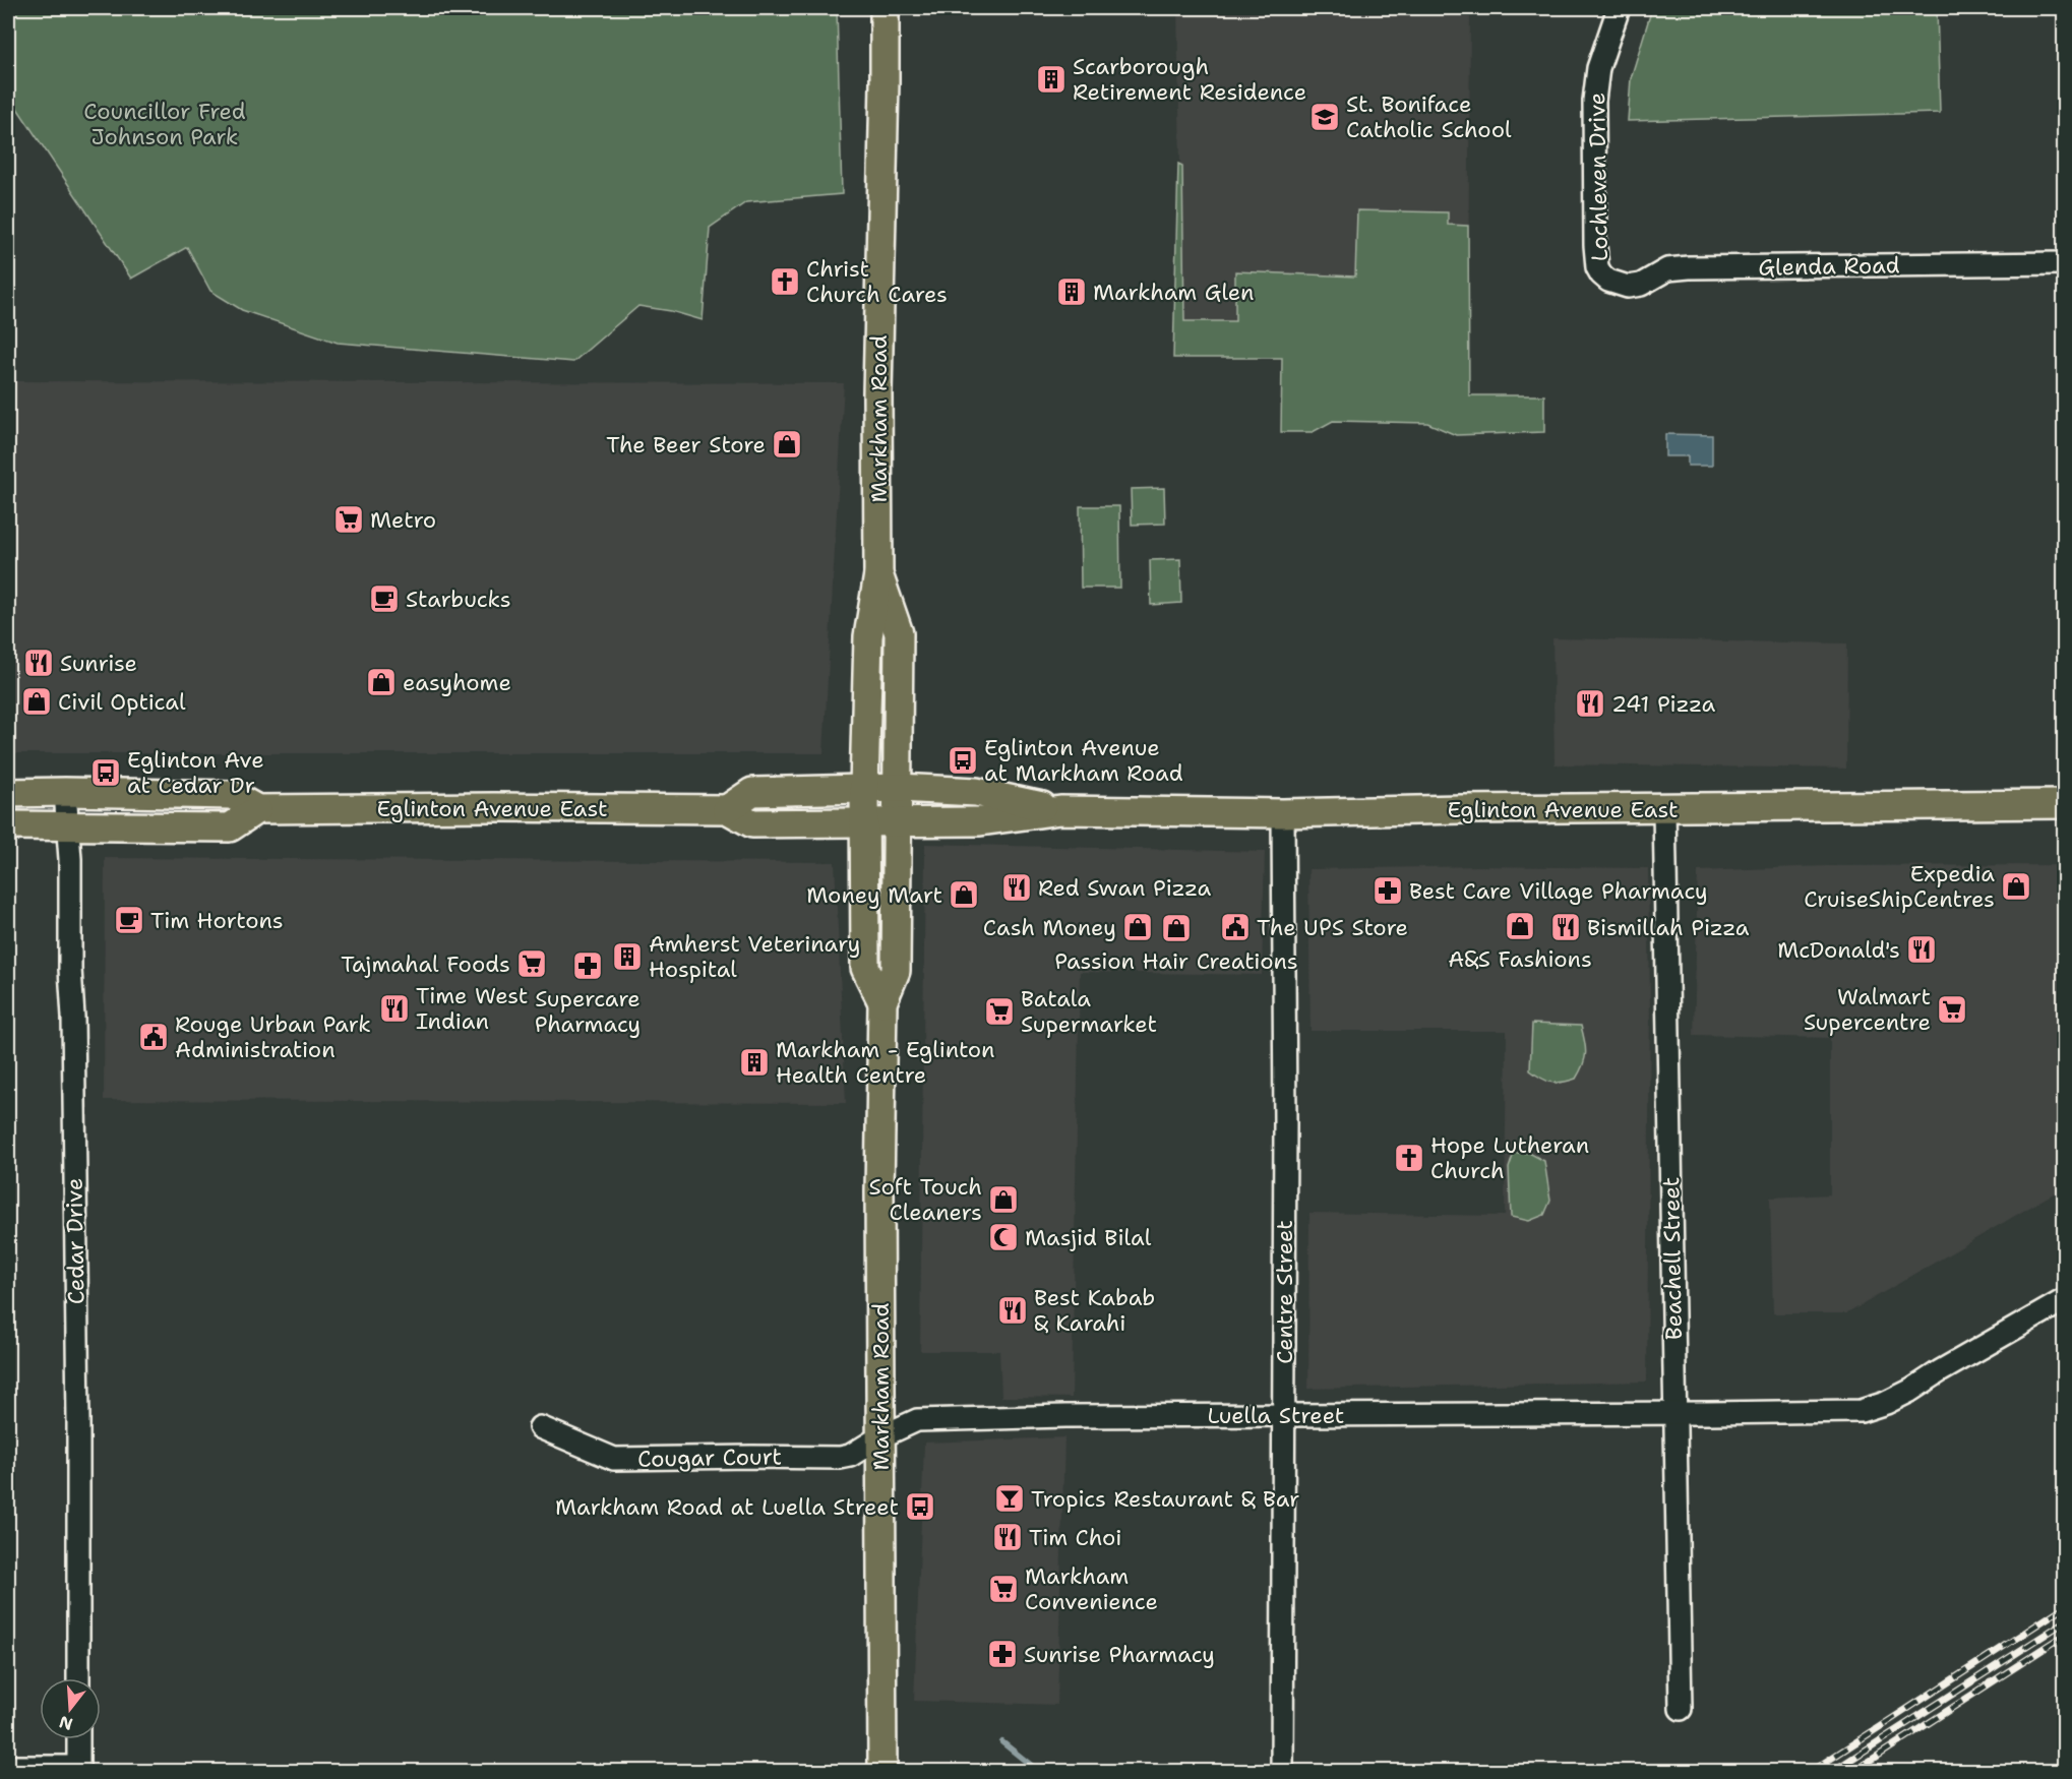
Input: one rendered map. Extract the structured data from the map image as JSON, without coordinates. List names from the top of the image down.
{
  "streets": {
    "main road": ["Markham Road", "Eglinton Avenue East"],
    "street": [
      "Lochleven Drive",
      "Glenda Road",
      "Cedar Drive",
      "Beachell Street",
      "Centre Street",
      "Luella Street",
      "Cougar Court"
    ]
  },
  "crossings": [
    ["Lochleven Drive", "Glenda Road"],
    ["Markham Road", "Eglinton Avenue East"],
    ["Markham Road", "Luella Street"],
    ["Markham Road", "Cougar Court"],
    ["Eglinton Avenue East", "Cedar Drive"],
    ["Eglinton Avenue East", "Beachell Street"],
    ["Eglinton Avenue East", "Centre Street"],
    ["Beachell Street", "Luella Street"],
    ["Centre Street", "Luella Street"],
    ["Luella Street", "Cougar Court"]
  ],
  "parks": ["Councillor Fred Johnson Park"],
  "places": {
    "building": [
      "Scarborough Retirement Residence",
      "Markham Glen",
      "Amherst Veterinary Hospital",
      "Markham - Eglinton Health Centre"
    ],
    "school or university": ["St. Boniface Catholic School"],
    "church": ["Christ Church Cares", "Hope Lutheran Church"],
    "shop": [
      "The Beer Store",
      "easyhome",
      "Civil Optical",
      "Expedia CruiseShipCentres",
      "Money Mart",
      "A&S Fashions",
      "Cash Money",
      "Passion Hair Creations",
      "Soft Touch Cleaners"
    ],
    "supermarket": [
      "Metro",
      "Tajmahal Foods",
      "Walmart Supercentre",
      "Batala Supermarket",
      "Markham Convenience"
    ],
    "cafe": ["Starbucks", "Tim Hortons"],
    "restaurant": [
      "Sunrise",
      "241 Pizza",
      "Red Swan Pizza",
      "Bismillah Pizza",
      "McDonald's",
      "Time West Indian",
      "Best Kabab & Karahi",
      "Tim Choi"
    ],
    "bus stop": ["Eglinton Avenue at Markham Road", "Eglinton Ave at Cedar Dr", "Markham Road at Luella Street"],
    "pharmacy": ["Best Care Village Pharmacy", "Supercare Pharmacy", "Sunrise Pharmacy"],
    "public building": ["The UPS Store", "Rouge Urban Park Administration"],
    "mosque": ["Masjid Bilal"],
    "bar": ["Tropics Restaurant & Bar"]
  },
  "north": "bottom"
}
